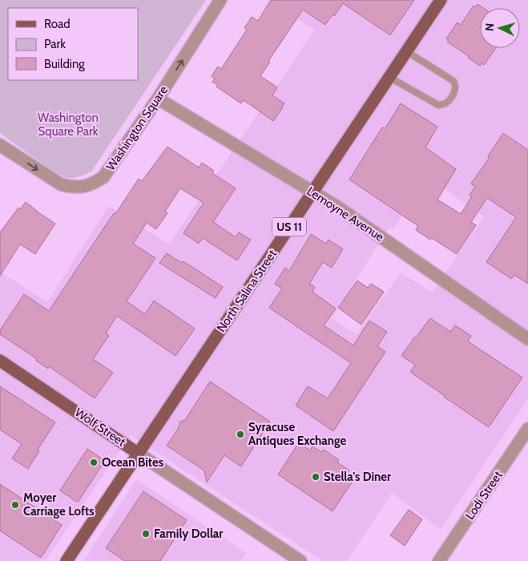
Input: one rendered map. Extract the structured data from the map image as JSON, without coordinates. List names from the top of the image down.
{
  "streets": {
    "main road": ["US 11", "North Salina Street", "Wolf Street"],
    "street": ["Washington Square", "Lemoyne Avenue", "Lodi Street"]
  },
  "crossings": [
    ["Washington Square", "Lemoyne Avenue"],
    ["Lemoyne Avenue", "North Salina Street"],
    ["North Salina Street", "Wolf Street"]
  ],
  "parks": ["Washington Square Park"],
  "places": [
    "Syracuse Antiques Exchange",
    "Ocean Bites",
    "Stella's Diner",
    "Moyer Carriage Lofts",
    "Family Dollar"
  ],
  "legend": ["Road", "Park", "Building"],
  "north": "left"
}
